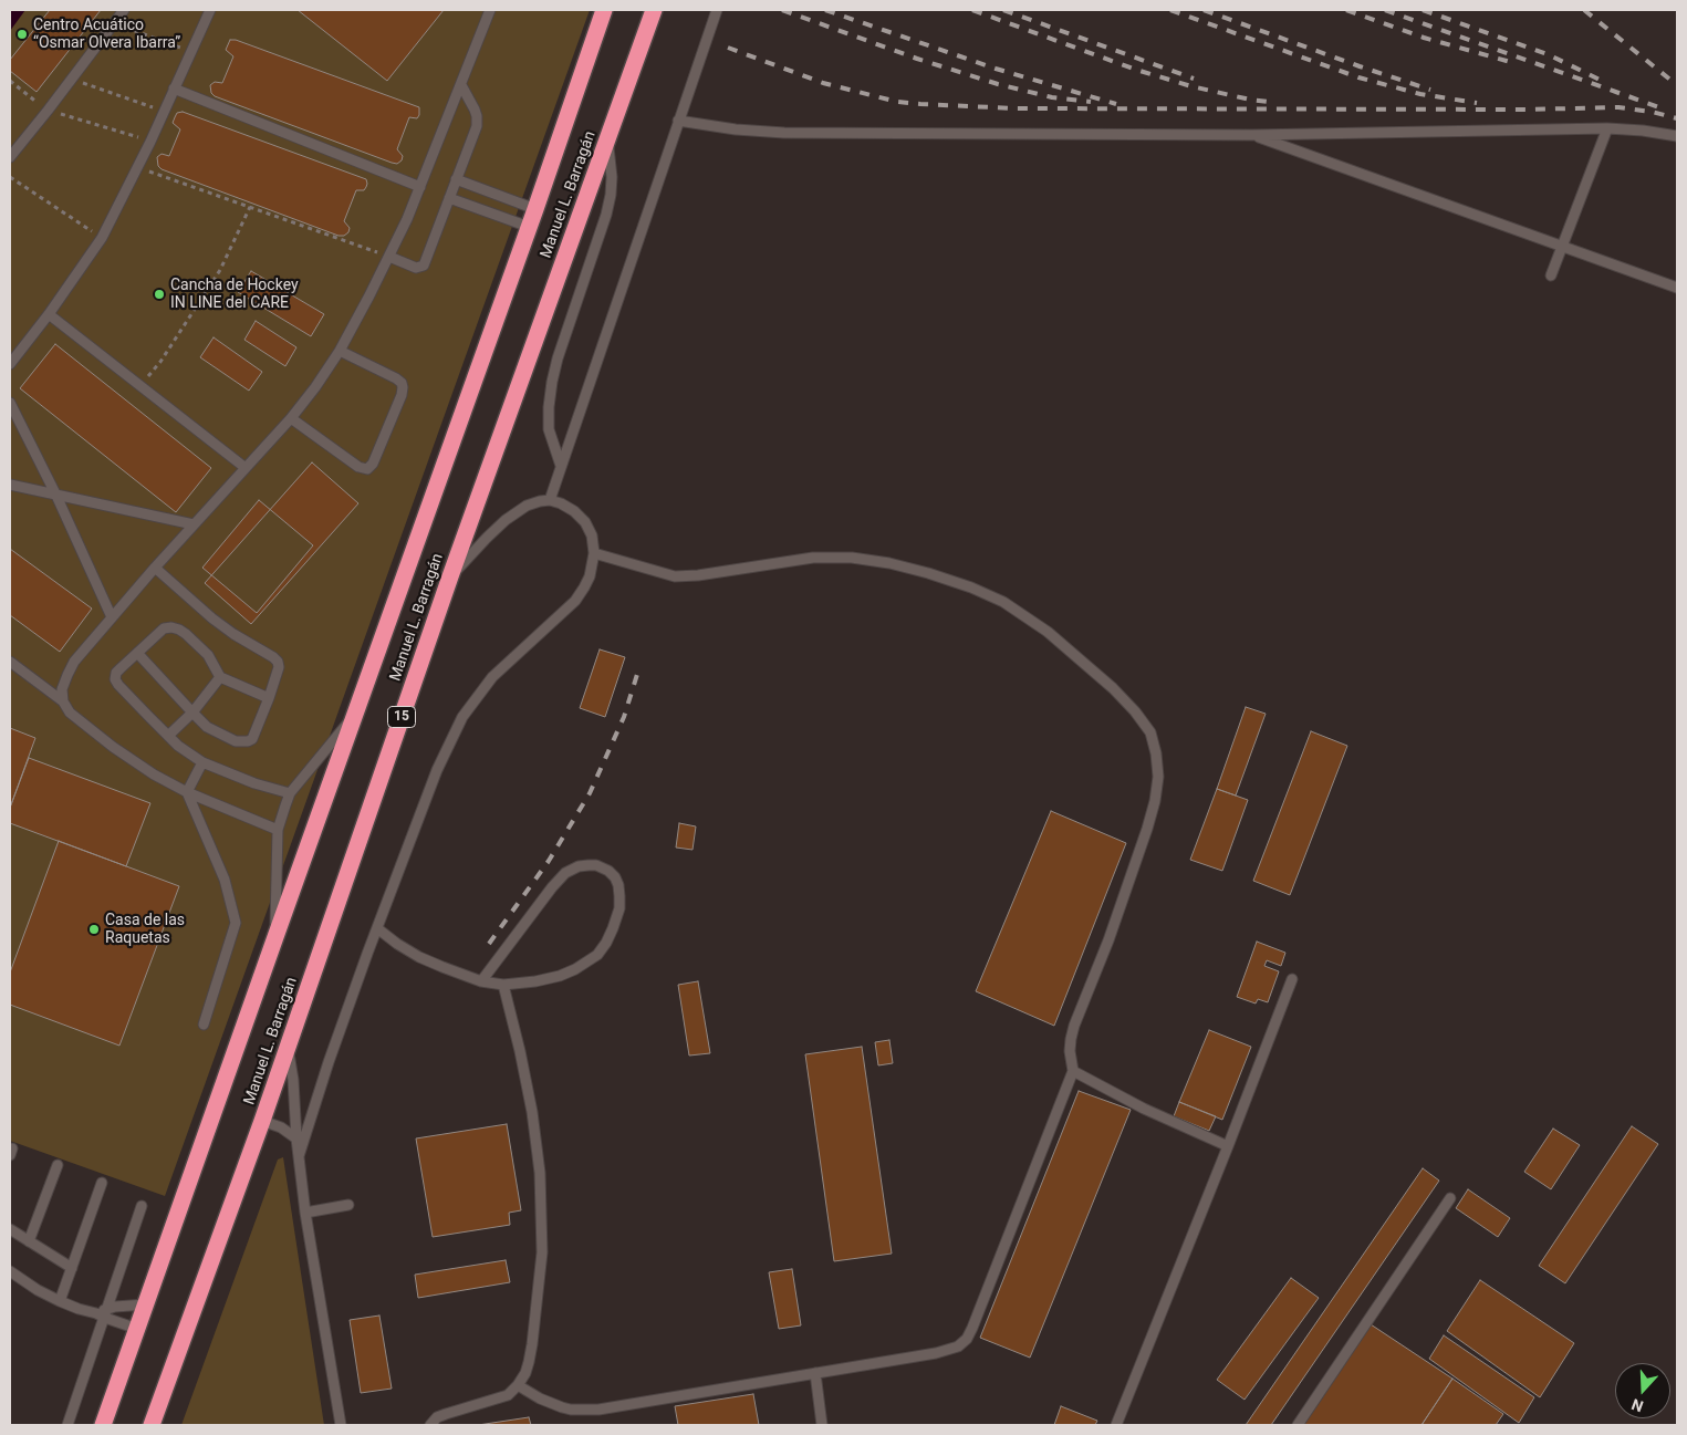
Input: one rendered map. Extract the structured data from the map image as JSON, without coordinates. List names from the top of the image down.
{
  "streets": {
    "highway": ["Manuel L. Barragán", "15"]
  },
  "places": ["Centro Acuático “Osmar Olvera Ibarra”", "Cancha de Hockey IN LINE del CARE", "Casa de las Raquetas"],
  "north": "bottom"
}
